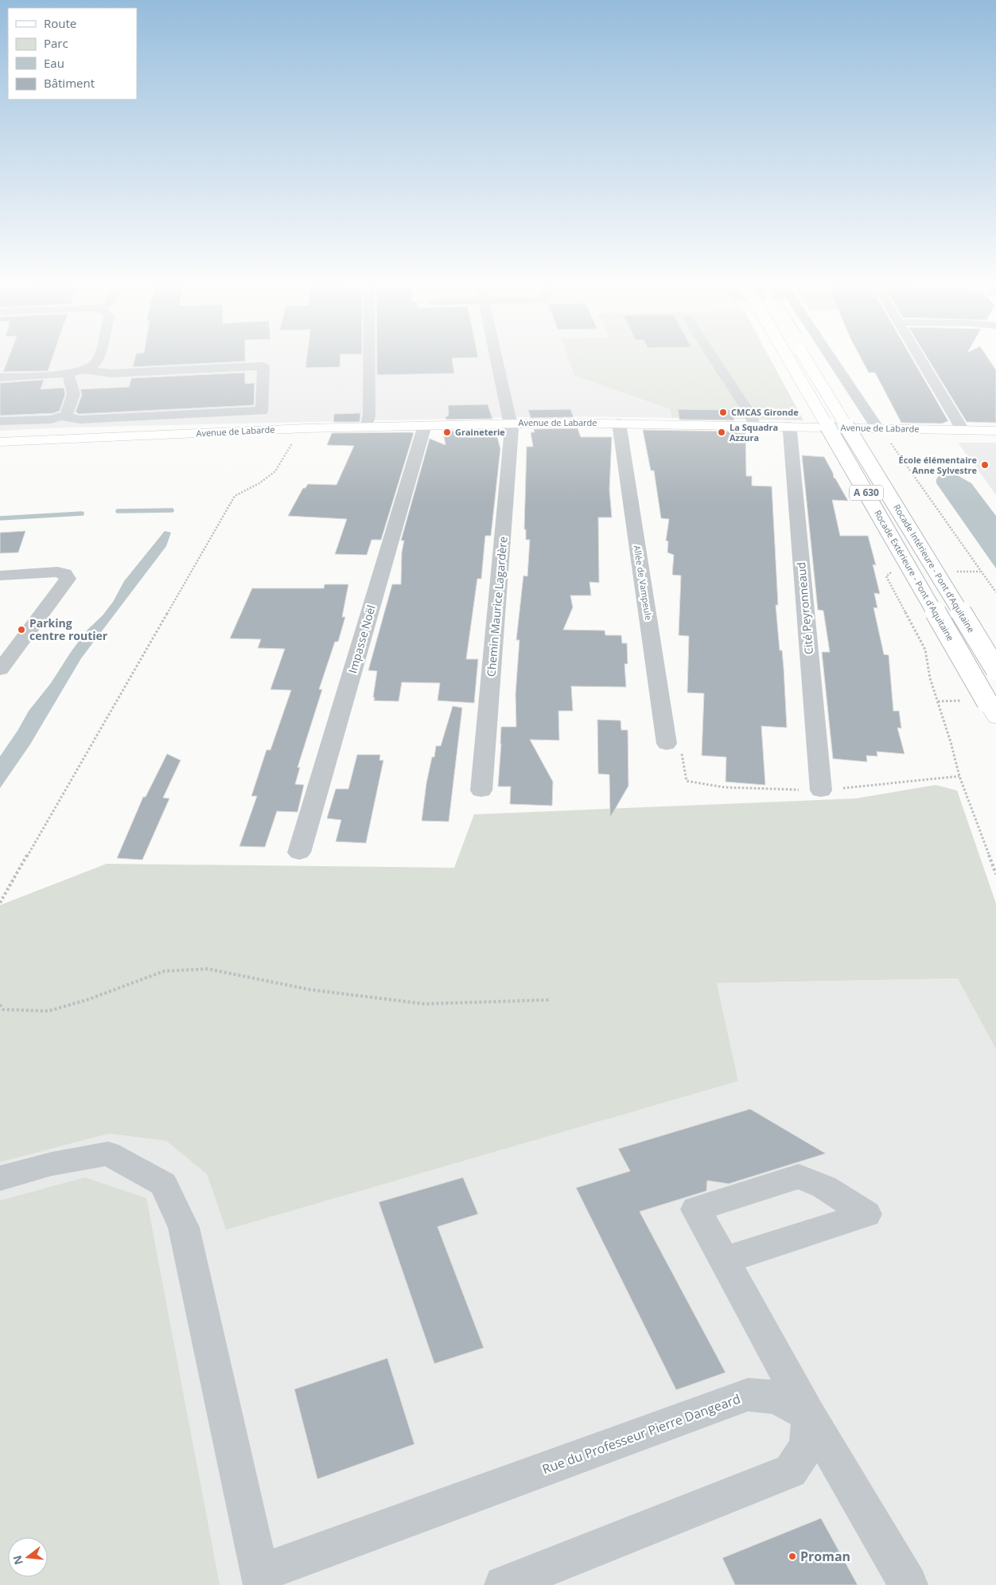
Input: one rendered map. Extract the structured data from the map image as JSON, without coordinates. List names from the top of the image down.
{
  "streets": {
    "main road": [
      "Avenue de Labarde",
      "A 630",
      "Rocade Intérieure - Pont d'Aquitaine",
      "Rocade Extérieure - Pont d'Aquitaine"
    ],
    "street": [
      "Allée de Vampeule",
      "Chemin Maurice Lagardère",
      "Cité Peyronneaud",
      "Impasse Noël",
      "Rue du Professeur Pierre Dangeard"
    ]
  },
  "crossings": [
    ["Avenue de Labarde", "Allée de Vampeule"],
    ["Avenue de Labarde", "Chemin Maurice Lagardère"],
    ["Avenue de Labarde", "Cité Peyronneaud"],
    ["Avenue de Labarde", "Impasse Noël"]
  ],
  "places": [
    "CMCAS Gironde",
    "Graineterie",
    "La Squadra Azzura",
    "École élémentaire Anne Sylvestre",
    "Parking centre routier",
    "Proman"
  ],
  "legend": [
    "Route",
    "Parc",
    "Eau",
    "Bâtiment"
  ],
  "north": "left"
}
